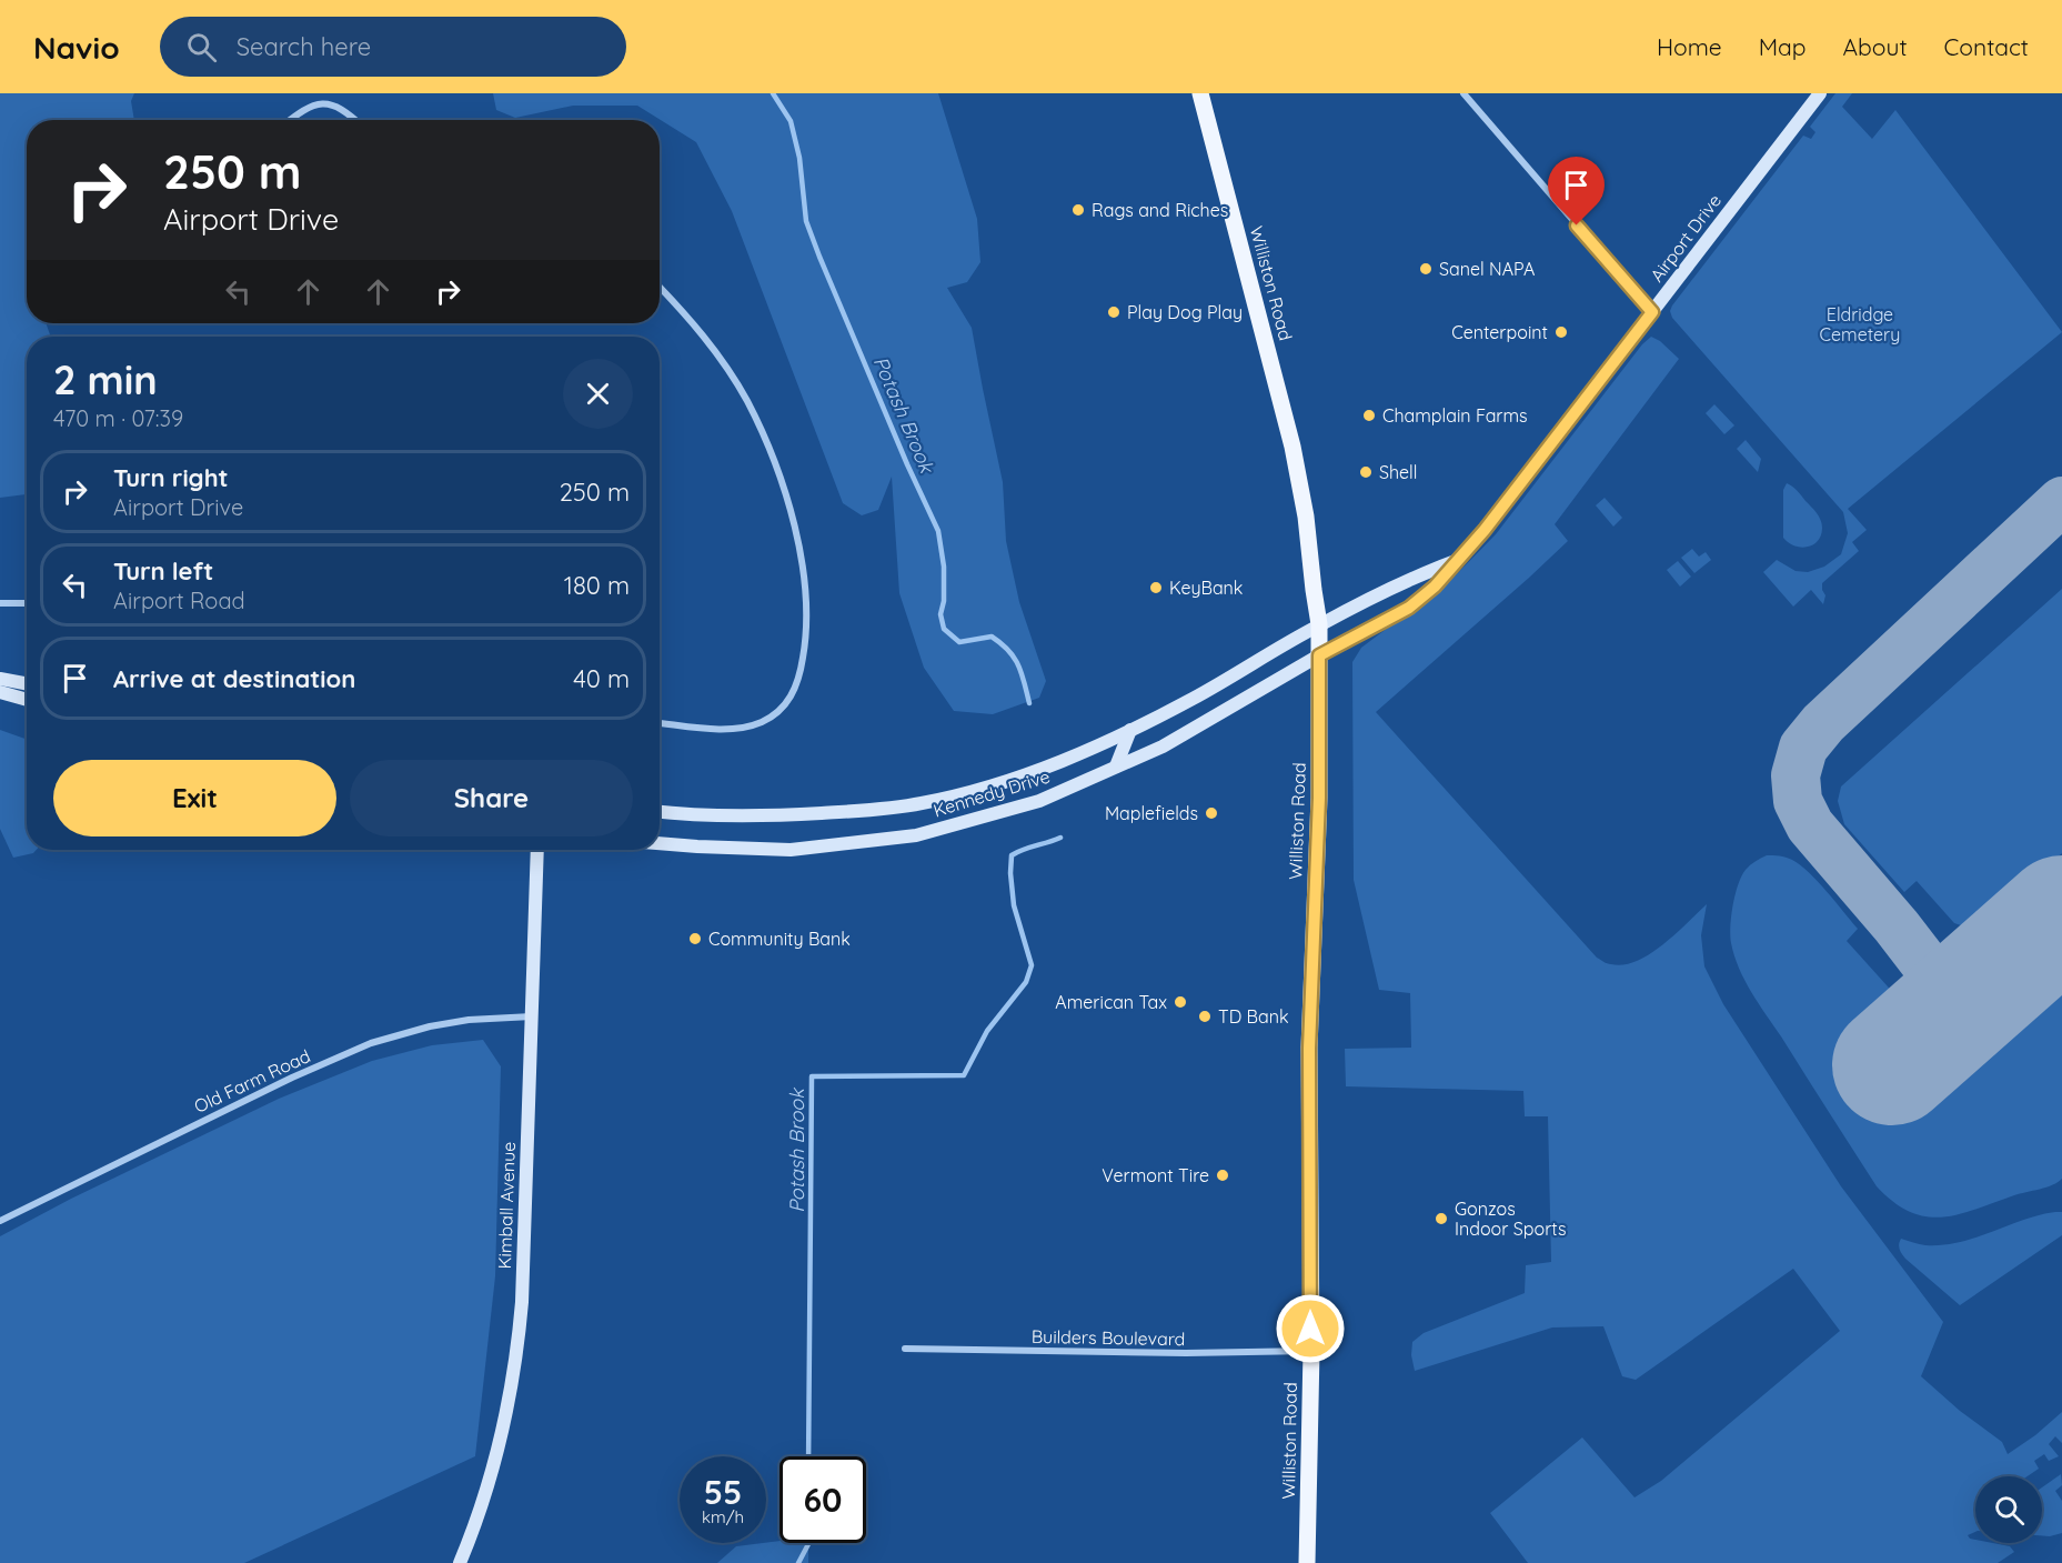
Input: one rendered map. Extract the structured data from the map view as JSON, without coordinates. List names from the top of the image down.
{
  "streets": {
    "main road": [
      "Airport Drive",
      "Williston Road",
      "Kennedy Drive",
      "Kimball Avenue"
    ],
    "street": ["Old Farm Road", "Builders Boulevard"]
  },
  "crossings": [
    ["Airport Drive", "Williston Road"],
    ["Airport Drive", "Kennedy Drive"],
    ["Williston Road", "Kennedy Drive"],
    ["Williston Road", "Builders Boulevard"],
    ["Old Farm Road", "Kimball Avenue"]
  ],
  "water": ["Potash Brook"],
  "parks": ["Eldridge Cemetery"],
  "places": [
    "Rags and Riches",
    "Sanel NAPA",
    "Play Dog Play",
    "Centerpoint",
    "Champlain Farms",
    "Shell",
    "KeyBank",
    "Maplefields",
    "Community Bank",
    "American Tax",
    "TD Bank",
    "Vermont Tire",
    "Gonzos Indoor Sports"
  ],
  "page": {
    "header": "Navio",
    "search": "Search here",
    "nav": [
      "Home",
      "Map",
      "About",
      "Contact"
    ],
    "turn": ["250 m", "Airport Drive"],
    "heading": ["2 min", "470 m · 07:39"],
    "list": [
      {
        "name": "Turn right",
        "note": "Airport Drive",
        "value": "250 m"
      },
      {
        "name": "Turn left",
        "note": "Airport Road",
        "value": "180 m"
      },
      {
        "name": "Arrive at destination",
        "value": "40 m"
      }
    ],
    "buttons": ["Exit", "Share"],
    "speed": "55 km/h",
    "limit": "60"
  }
}
